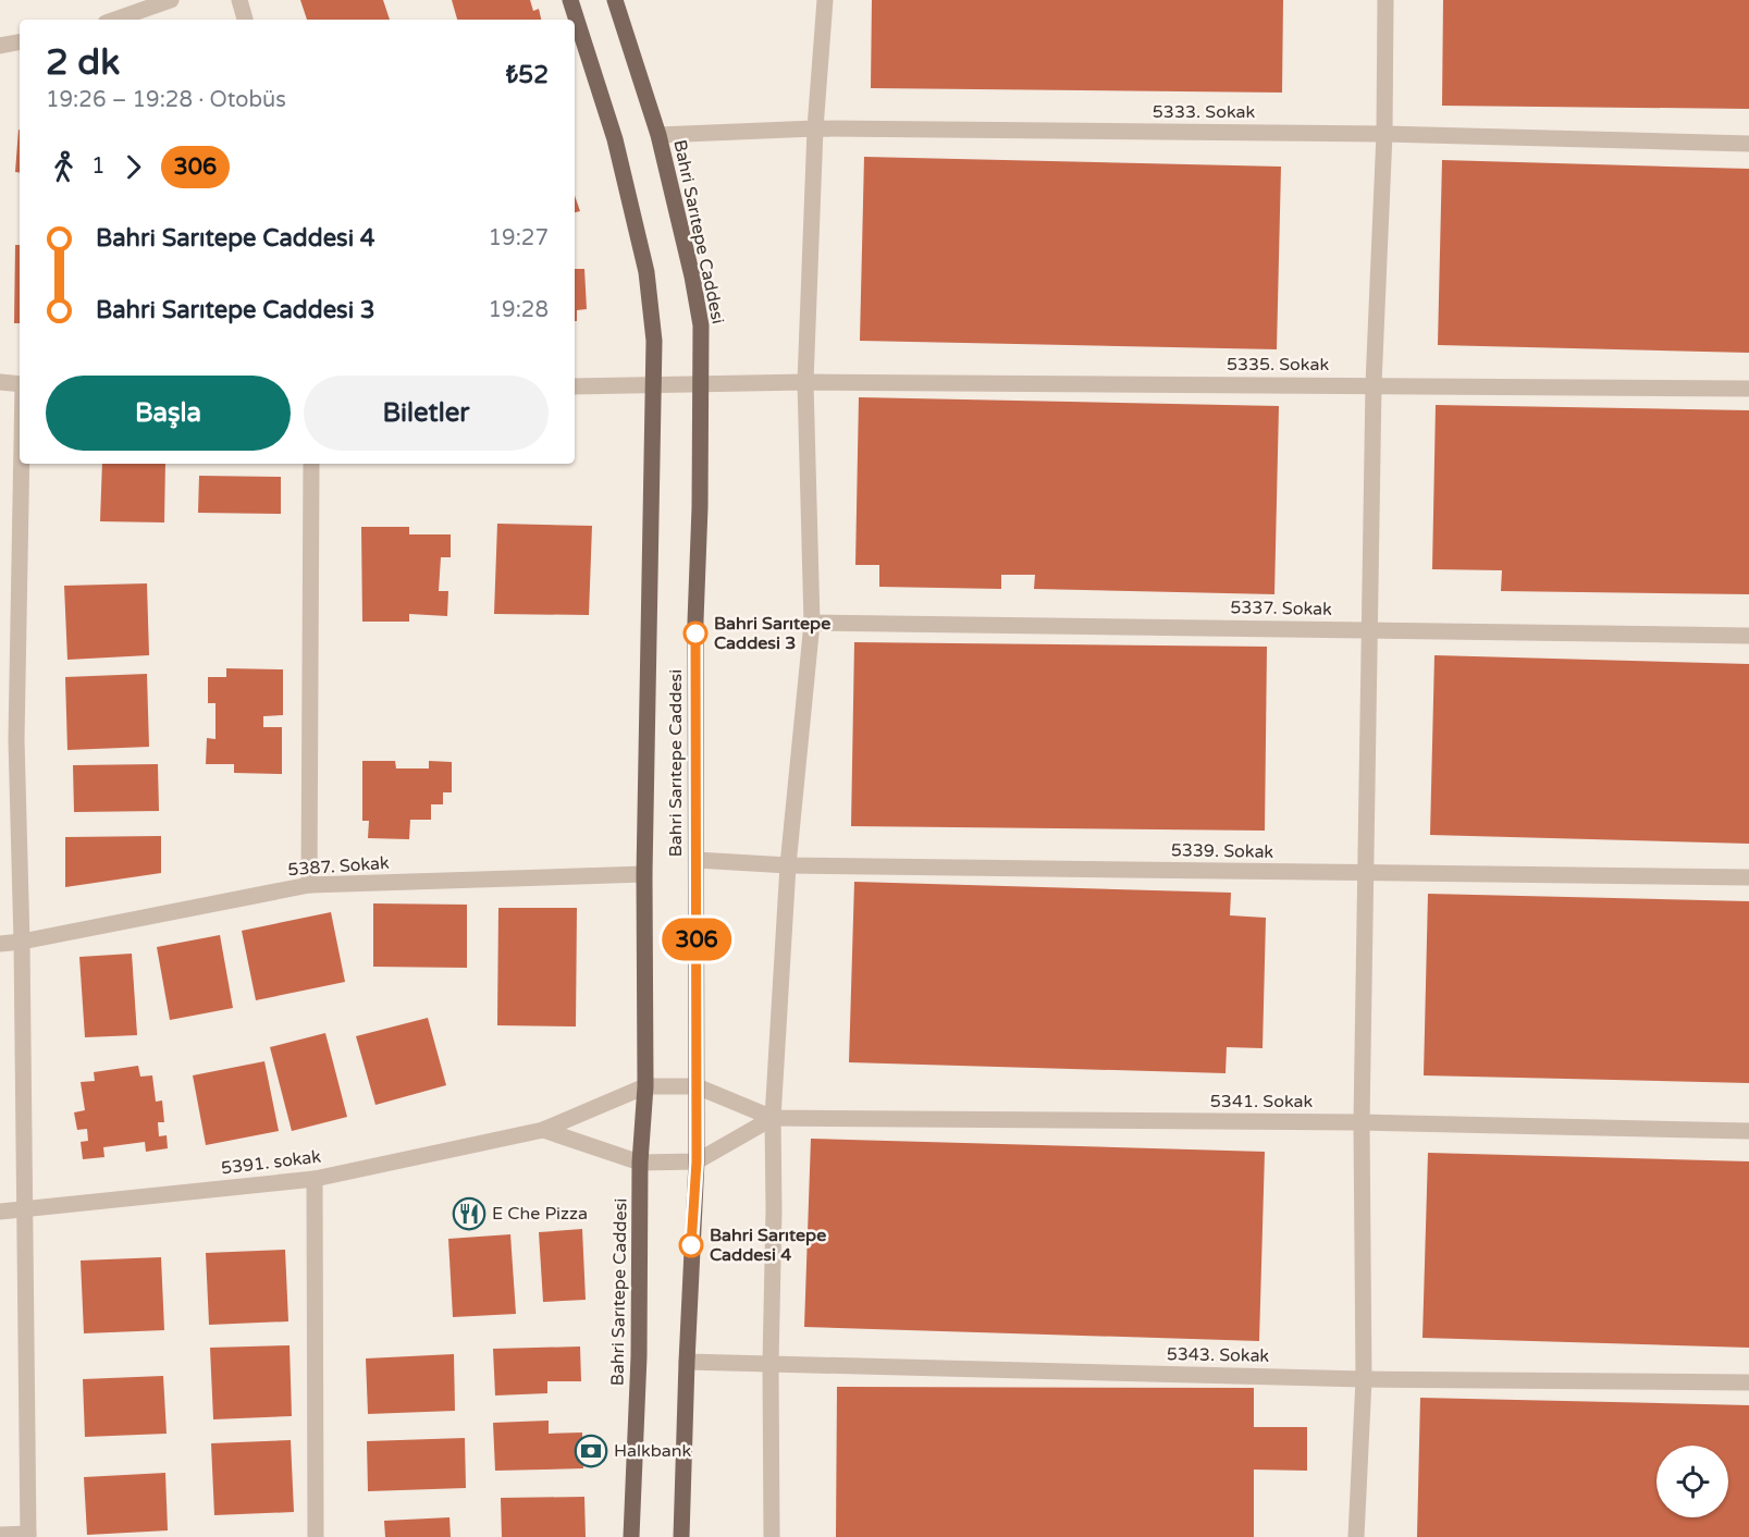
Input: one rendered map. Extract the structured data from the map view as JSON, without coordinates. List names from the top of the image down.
{
  "streets": {
    "main road": ["Bahri Sarıtepe Caddesi"],
    "street": [
      "5333. Sokak",
      "5335. Sokak",
      "5337. Sokak",
      "5339. Sokak",
      "5387. Sokak",
      "5341. Sokak",
      "5391. sokak",
      "5343. Sokak"
    ]
  },
  "crossings": [
    ["5333. Sokak", "Bahri Sarıtepe Caddesi"],
    ["Bahri Sarıtepe Caddesi", "5335. Sokak"],
    ["Bahri Sarıtepe Caddesi", "5339. Sokak"],
    ["Bahri Sarıtepe Caddesi", "5387. Sokak"],
    ["Bahri Sarıtepe Caddesi", "5391. sokak"],
    ["Bahri Sarıtepe Caddesi", "5343. Sokak"]
  ],
  "places": {
    "other": ["Bahri Sarıtepe Caddesi 3", "Bahri Sarıtepe Caddesi 4"],
    "restaurant": ["E Che Pizza"],
    "bank": ["Halkbank"]
  },
  "lines": ["bus line 306"],
  "page": {
    "on_map": "306",
    "heading": ["2 dk", "19:26 – 19:28 · Otobüs", "₺52"],
    "legs": ["1", "306"],
    "list": [
      {
        "name": "Bahri Sarıtepe Caddesi 4",
        "value": "19:27"
      },
      {
        "name": "Bahri Sarıtepe Caddesi 3",
        "value": "19:28"
      }
    ],
    "buttons": ["Başla", "Biletler"]
  }
}
